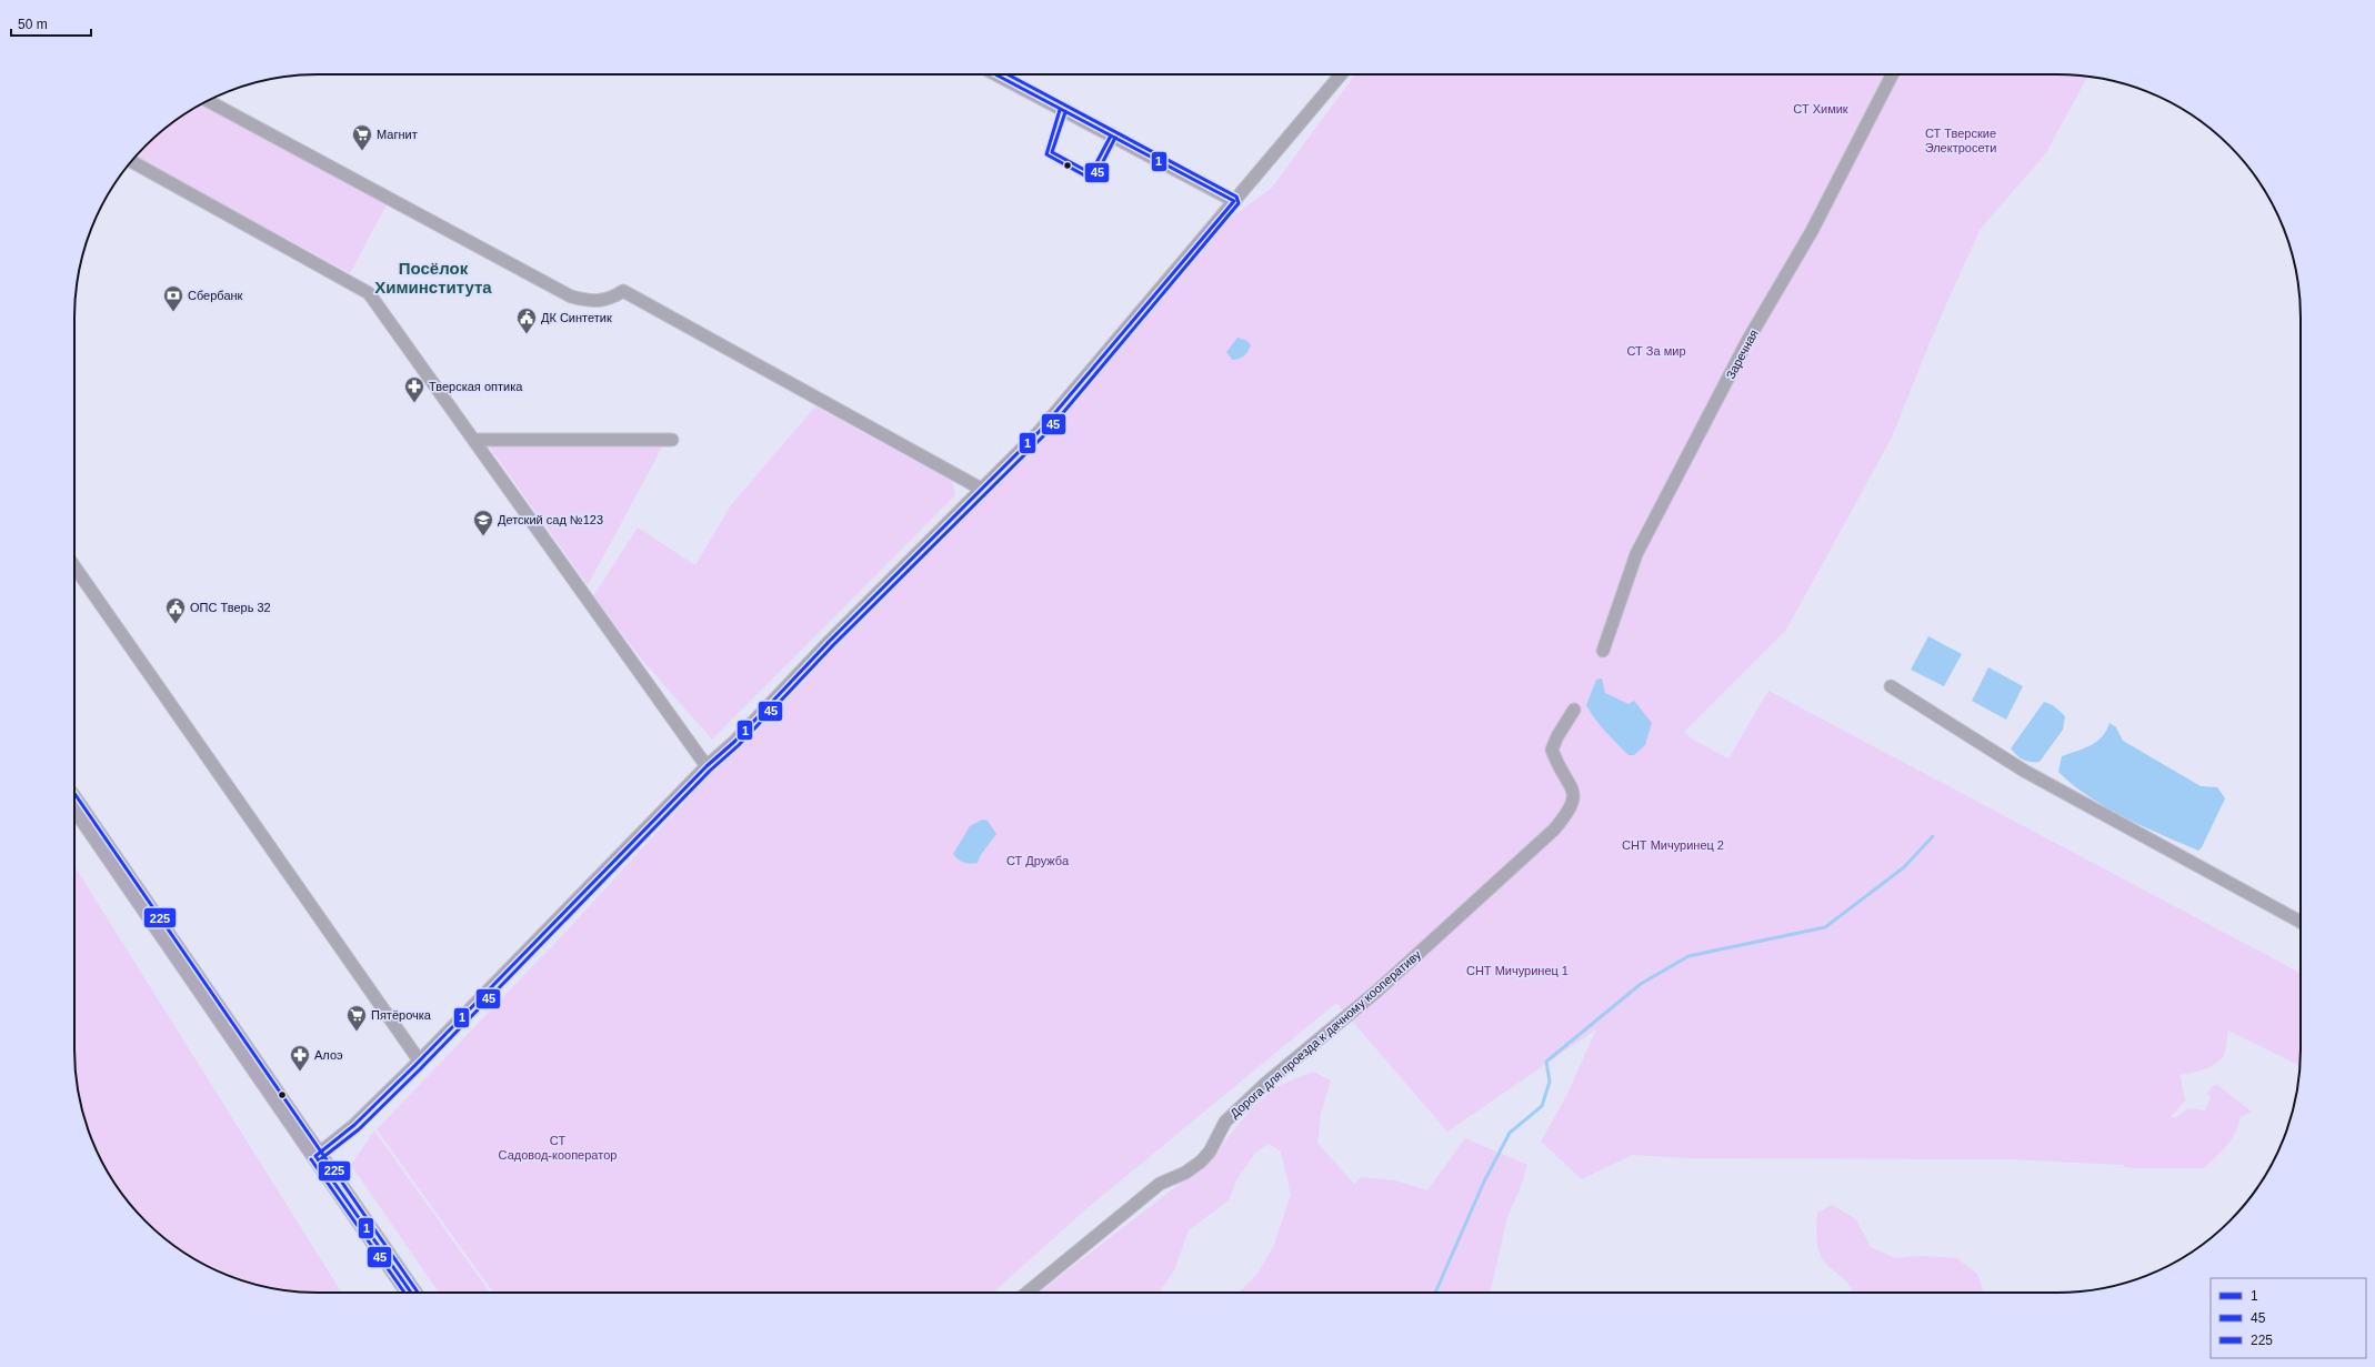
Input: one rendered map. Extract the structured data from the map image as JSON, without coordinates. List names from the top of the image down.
{
  "streets": {
    "street": ["Заречная", "Дорога для проезда к дачному кооперативу"]
  },
  "districts": ["Посёлок Химинститута"],
  "parks": [
    "СТ Химик",
    "СТ Тверские Электросети",
    "СТ За мир",
    "СНТ Мичуринец 2",
    "СТ Дружба",
    "СНТ Мичуринец 1",
    "СТ Садовод-кооператор"
  ],
  "places": {
    "supermarket": ["Магнит", "Пятёрочка"],
    "bank": ["Сбербанк"],
    "public building": ["ДК Синтетик", "ОПС Тверь 32"],
    "pharmacy": ["Тверская оптика", "Алоэ"],
    "school or university": ["Детский сад №123"]
  },
  "lines": ["transit line 1", "transit line 45", "transit line 225"],
  "legend": ["1", "45", "225"],
  "scale_bar": "50 m"
}
